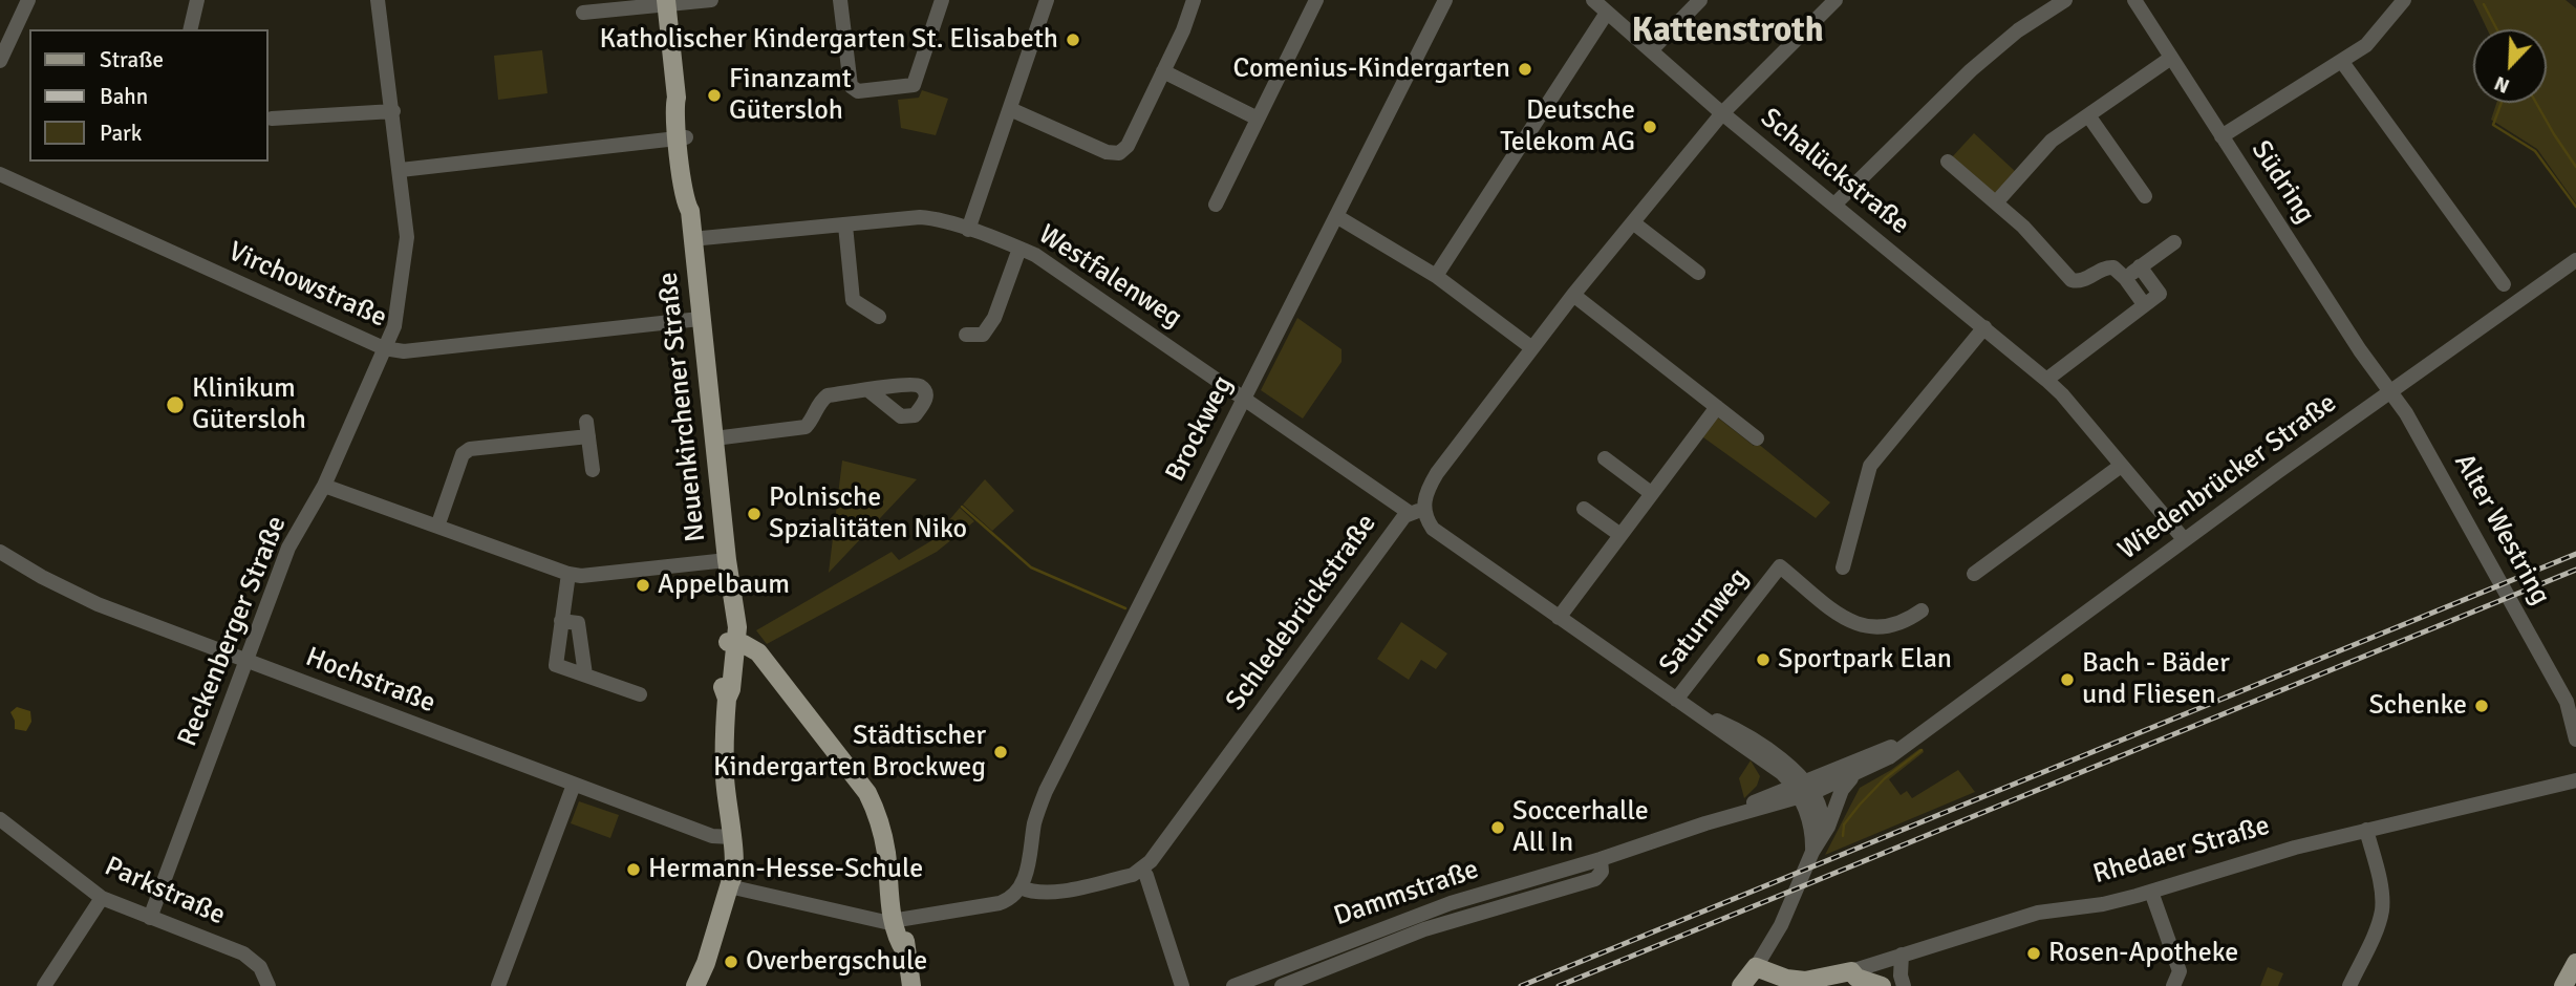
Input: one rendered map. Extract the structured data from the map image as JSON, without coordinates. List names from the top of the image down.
{
  "streets": {
    "main road": ["Neuenkirchener Straße", "Rhedaer Straße"],
    "street": [
      "Schalückstraße",
      "Südring",
      "Westfalenweg",
      "Virchowstraße",
      "Brockweg",
      "Wiedenbrücker Straße",
      "Alter Westring",
      "Schledebrückstraße",
      "Saturnweg",
      "Reckenberger Straße",
      "Hochstraße",
      "Parkstraße",
      "Dammstraße"
    ]
  },
  "crossings": [
    ["Schalückstraße", "Wiedenbrücker Straße"],
    ["Schalückstraße", "Schledebrückstraße"],
    ["Südring", "Wiedenbrücker Straße"],
    ["Südring", "Alter Westring"],
    ["Westfalenweg", "Neuenkirchener Straße"],
    ["Westfalenweg", "Brockweg"],
    ["Westfalenweg", "Wiedenbrücker Straße"],
    ["Westfalenweg", "Schledebrückstraße"],
    ["Westfalenweg", "Saturnweg"],
    ["Westfalenweg", "Dammstraße"],
    ["Virchowstraße", "Neuenkirchener Straße"],
    ["Virchowstraße", "Reckenberger Straße"],
    ["Neuenkirchener Straße", "Hochstraße"],
    ["Wiedenbrücker Straße", "Alter Westring"],
    ["Wiedenbrücker Straße", "Dammstraße"],
    ["Reckenberger Straße", "Hochstraße"],
    ["Reckenberger Straße", "Parkstraße"]
  ],
  "districts": ["Kattenstroth"],
  "places": [
    "Katholischer Kindergarten St. Elisabeth",
    "Comenius-Kindergarten",
    "Finanzamt Gütersloh",
    "Deutsche Telekom AG",
    "Klinikum Gütersloh",
    "Polnische Spzialitäten Niko",
    "Appelbaum",
    "Sportpark Elan",
    "Bach - Bäder und Fliesen",
    "Schenke",
    "Städtischer Kindergarten Brockweg",
    "Soccerhalle All In",
    "Hermann-Hesse-Schule",
    "Rosen-Apotheke",
    "Overbergschule"
  ],
  "legend": ["Straße", "Bahn", "Park"],
  "north": "bottom left"
}
